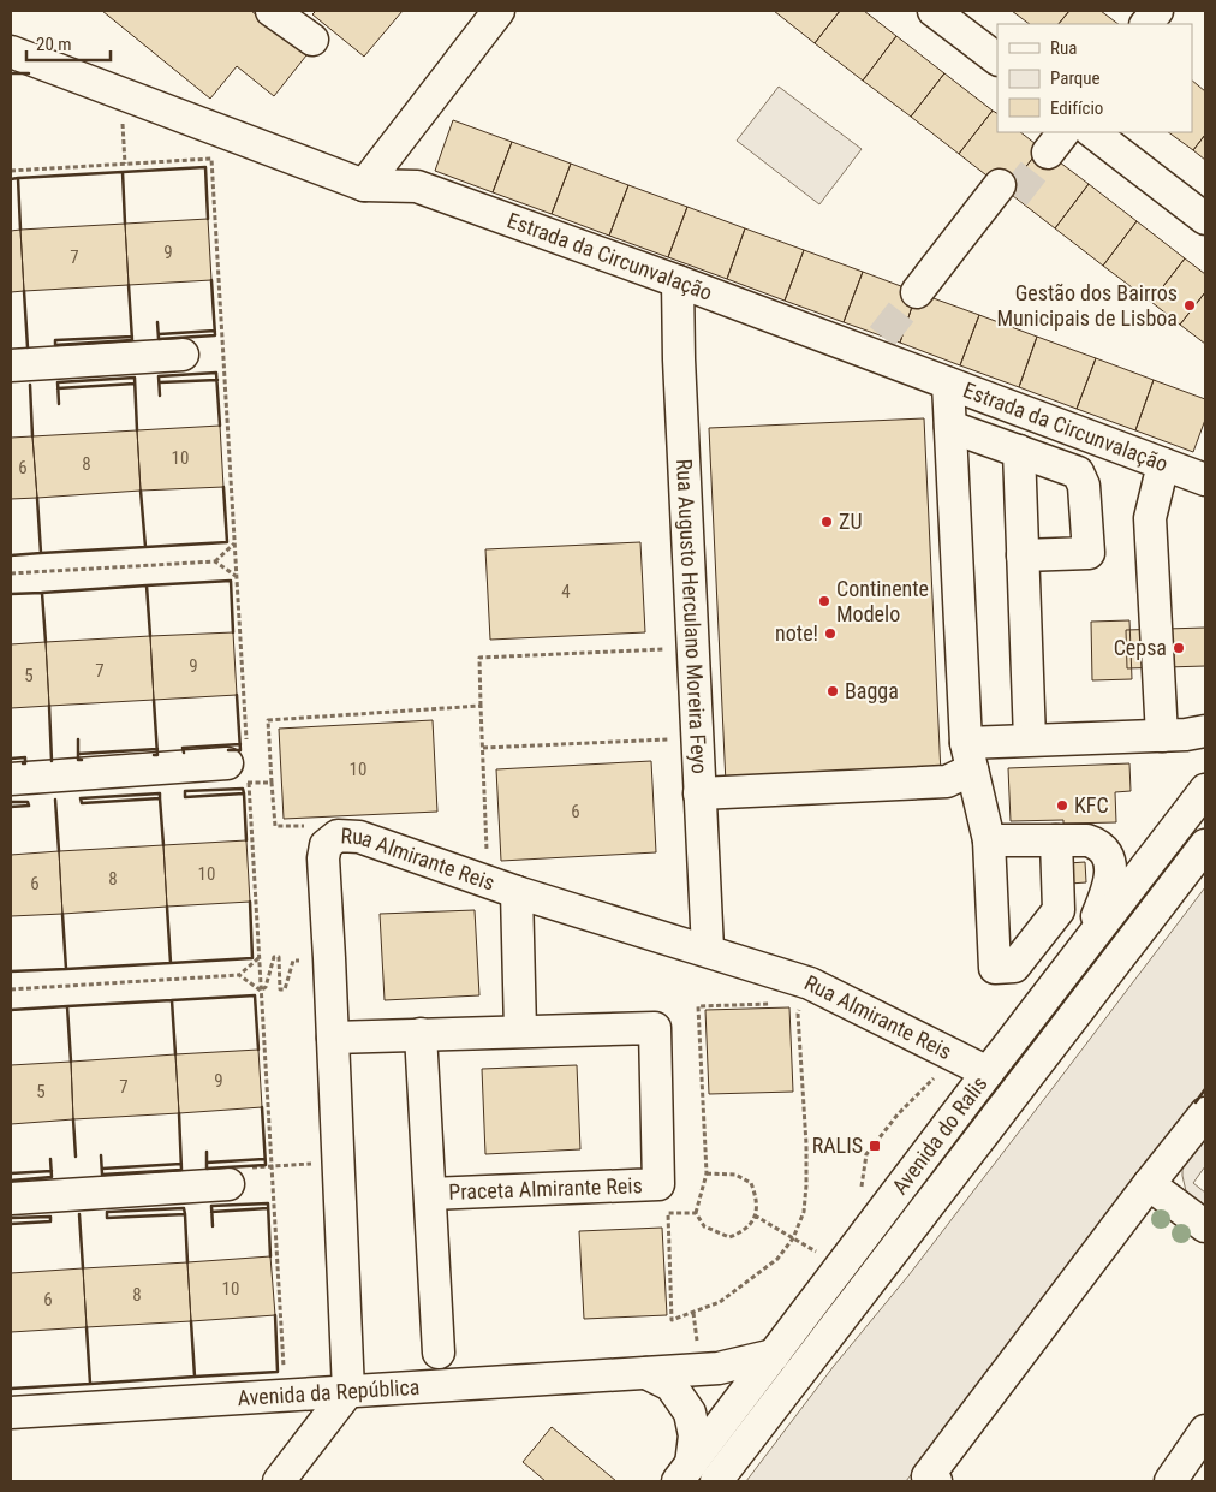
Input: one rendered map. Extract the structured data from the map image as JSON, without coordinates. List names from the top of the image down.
{
  "streets": {
    "street": [
      "Estrada da Circunvalação",
      "Rua Augusto Herculano Moreira Feyo",
      "Rua Almirante Reis",
      "Avenida do Ralis",
      "Praceta Almirante Reis",
      "Avenida da República"
    ]
  },
  "crossings": [
    ["Estrada da Circunvalação", "Rua Augusto Herculano Moreira Feyo"],
    ["Rua Augusto Herculano Moreira Feyo", "Rua Almirante Reis"],
    ["Rua Almirante Reis", "Avenida do Ralis"],
    ["Rua Almirante Reis", "Praceta Almirante Reis"],
    ["Rua Almirante Reis", "Avenida da República"],
    ["Avenida do Ralis", "Avenida da República"]
  ],
  "places": {
    "other": [
      "Gestão dos Bairros Municipais de Lisboa",
      "ZU",
      "Continente Modelo",
      "note!",
      "Cepsa",
      "Bagga",
      "KFC"
    ],
    "transit": ["RALIS"]
  },
  "house_numbers": [
    "9",
    "7",
    "10",
    "8",
    "6",
    "4",
    "9",
    "7",
    "5",
    "10",
    "6",
    "10",
    "8",
    "6",
    "9",
    "7",
    "5",
    "10",
    "8",
    "6"
  ],
  "legend": ["Rua", "Parque", "Edifício"],
  "scale_bar": "20 m"
}
